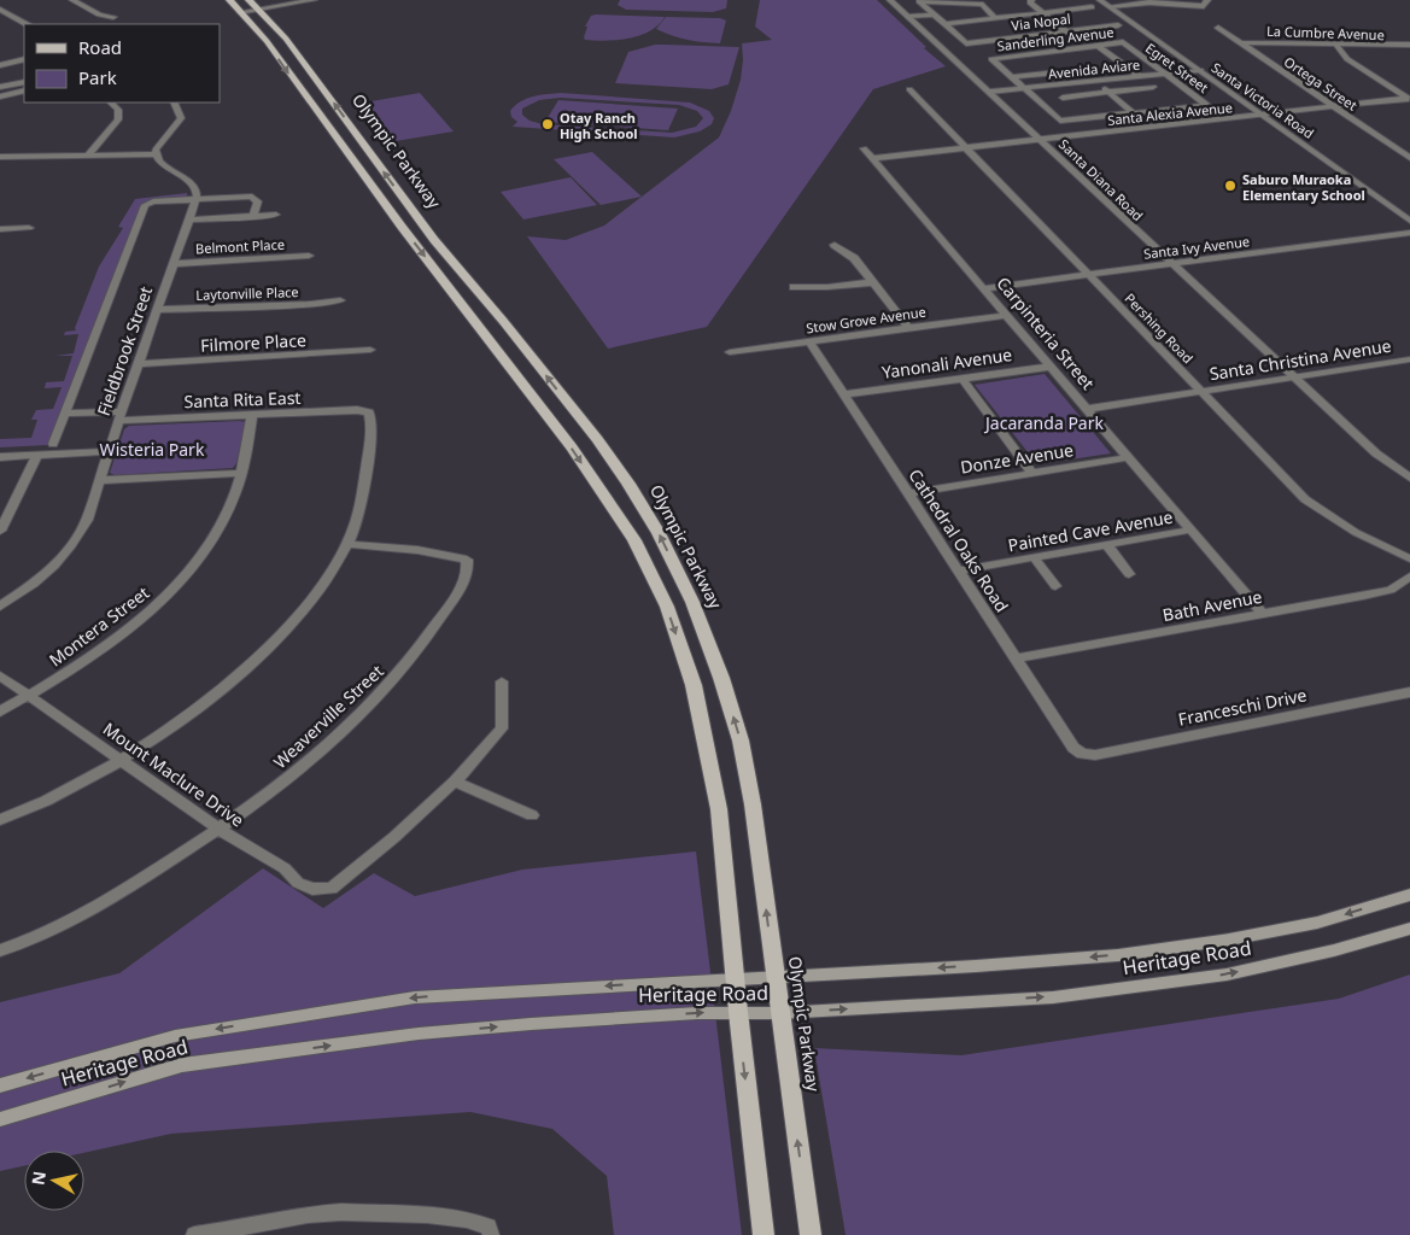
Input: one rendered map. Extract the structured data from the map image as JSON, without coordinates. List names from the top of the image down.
{
  "streets": {
    "main road": ["Olympic Parkway", "Heritage Road"],
    "street": [
      "Via Nopal",
      "La Cumbre Avenue",
      "Sanderling Avenue",
      "Egret Street",
      "Avenida Aviare",
      "Ortega Street",
      "Santa Victoria Road",
      "Santa Alexia Avenue",
      "Santa Diana Road",
      "Belmont Place",
      "Santa Ivy Avenue",
      "Laytonville Place",
      "Stow Grove Avenue",
      "Pershing Road",
      "Carpinteria Street",
      "Filmore Place",
      "Fieldbrook Street",
      "Santa Christina Avenue",
      "Yanonali Avenue",
      "Santa Rita East",
      "Donze Avenue",
      "Painted Cave Avenue",
      "Cathedral Oaks Road",
      "Bath Avenue",
      "Montera Street",
      "Franceschi Drive",
      "Weaverville Street",
      "Mount Maclure Drive"
    ]
  },
  "crossings": [
    ["La Cumbre Avenue", "Ortega Street"],
    ["Sanderling Avenue", "Egret Street"],
    ["Egret Street", "Avenida Aviare"],
    ["Avenida Aviare", "Santa Victoria Road"],
    ["Avenida Aviare", "Santa Diana Road"],
    ["Ortega Street", "Santa Alexia Avenue"],
    ["Santa Victoria Road", "Santa Alexia Avenue"],
    ["Santa Alexia Avenue", "Santa Diana Road"],
    ["Olympic Parkway", "Heritage Road"],
    ["Santa Diana Road", "Santa Ivy Avenue"],
    ["Santa Diana Road", "Santa Christina Avenue"],
    ["Belmont Place", "Fieldbrook Street"],
    ["Santa Ivy Avenue", "Pershing Road"],
    ["Santa Ivy Avenue", "Carpinteria Street"],
    ["Laytonville Place", "Fieldbrook Street"],
    ["Stow Grove Avenue", "Carpinteria Street"],
    ["Stow Grove Avenue", "Cathedral Oaks Road"],
    ["Pershing Road", "Santa Christina Avenue"],
    ["Carpinteria Street", "Santa Christina Avenue"],
    ["Carpinteria Street", "Yanonali Avenue"],
    ["Carpinteria Street", "Donze Avenue"],
    ["Carpinteria Street", "Painted Cave Avenue"],
    ["Carpinteria Street", "Bath Avenue"],
    ["Filmore Place", "Fieldbrook Street"],
    ["Fieldbrook Street", "Santa Rita East"],
    ["Yanonali Avenue", "Cathedral Oaks Road"],
    ["Santa Rita East", "Montera Street"],
    ["Santa Rita East", "Weaverville Street"],
    ["Donze Avenue", "Cathedral Oaks Road"],
    ["Painted Cave Avenue", "Cathedral Oaks Road"],
    ["Cathedral Oaks Road", "Bath Avenue"],
    ["Cathedral Oaks Road", "Franceschi Drive"],
    ["Montera Street", "Mount Maclure Drive"],
    ["Weaverville Street", "Mount Maclure Drive"]
  ],
  "parks": ["Jacaranda Park", "Wisteria Park"],
  "places": ["Otay Ranch High School", "Saburo Muraoka Elementary School"],
  "legend": ["Road", "Park"],
  "north": "left"
}
